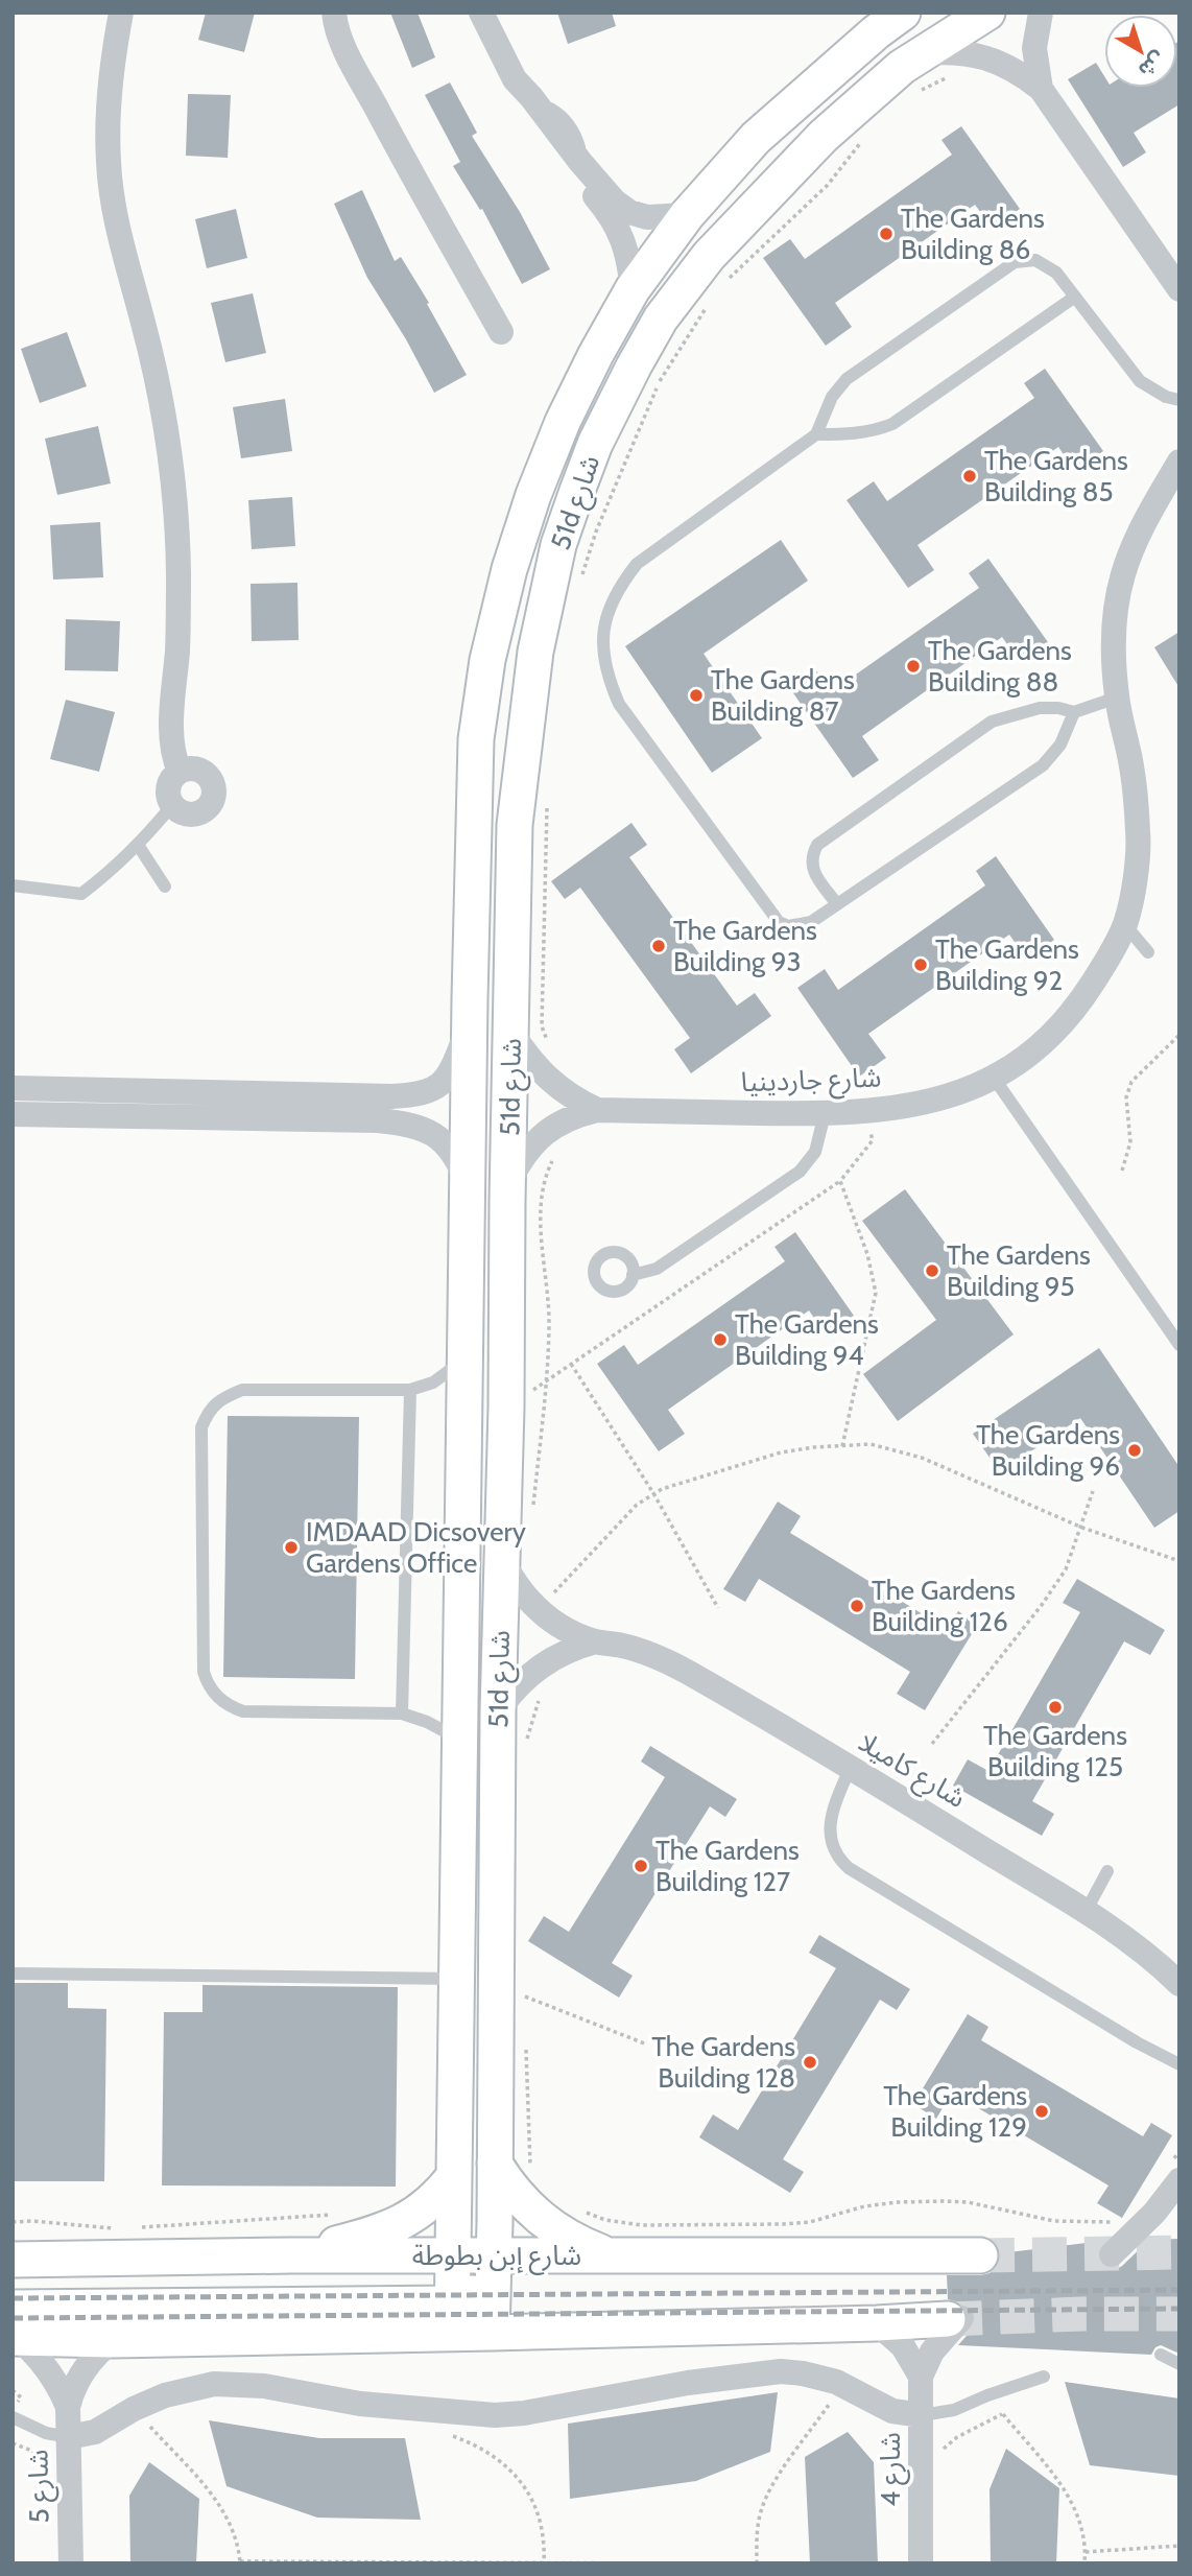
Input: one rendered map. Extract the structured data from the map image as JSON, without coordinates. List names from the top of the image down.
{
  "streets": {
    "street": [
      "51d شارع",
      "شارع جاردينيا",
      "شارع كاميلا",
      "شارع إبن بطوطة",
      "شارع 4",
      "شارع 5"
    ]
  },
  "crossings": [
    ["51d شارع", "شارع جاردينيا"],
    ["51d شارع", "شارع كاميلا"],
    ["51d شارع", "شارع إبن بطوطة"]
  ],
  "places": [
    "The Gardens Building 86",
    "The Gardens Building 85",
    "The Gardens Building 88",
    "The Gardens Building 87",
    "The Gardens Building 93",
    "The Gardens Building 92",
    "The Gardens Building 95",
    "The Gardens Building 94",
    "The Gardens Building 96",
    "IMDAAD Dicsovery Gardens Office",
    "The Gardens Building 126",
    "The Gardens Building 125",
    "The Gardens Building 127",
    "The Gardens Building 128",
    "The Gardens Building 129"
  ],
  "north": "bottom right"
}
